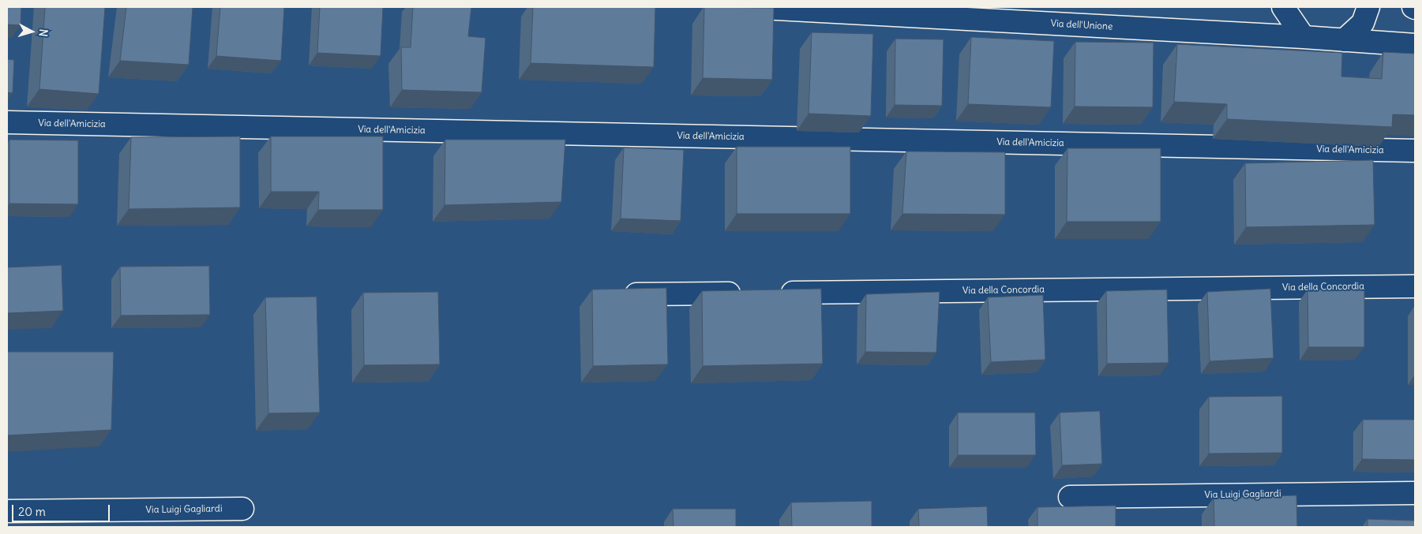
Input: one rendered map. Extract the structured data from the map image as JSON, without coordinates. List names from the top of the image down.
{
  "streets": {
    "street": [
      "Via dell'Unione",
      "Via dell'Amicizia",
      "Via della Concordia",
      "Via Luigi Gagliardi"
    ]
  },
  "scale_bar": "20 m",
  "north": "right"
}
